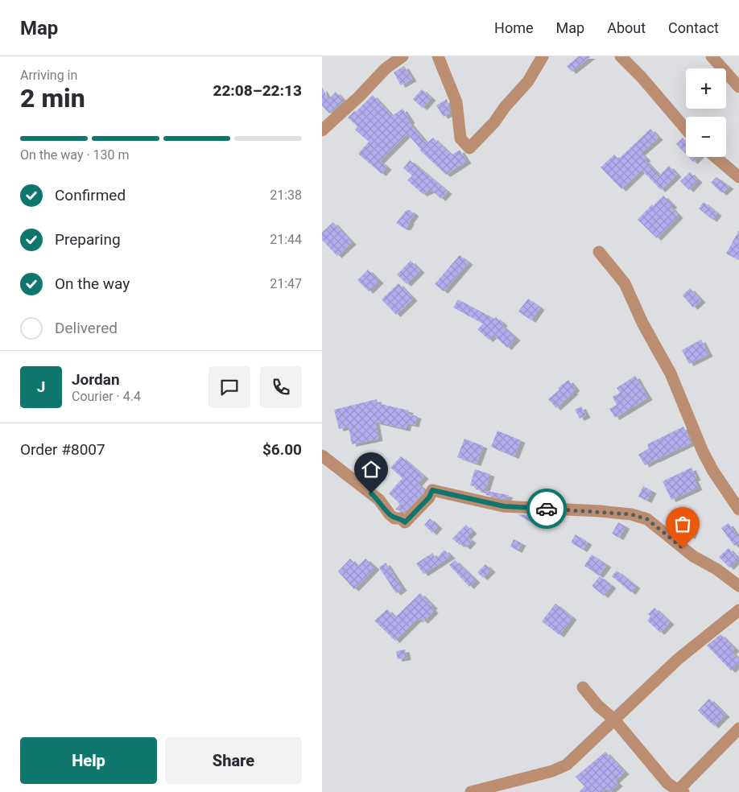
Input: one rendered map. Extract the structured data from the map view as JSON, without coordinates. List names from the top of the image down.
{
  "page": {
    "header": "Map",
    "nav": [
      "Home",
      "Map",
      "About",
      "Contact"
    ],
    "heading": ["2 min", "Arriving in", "22:08–22:13"],
    "panel": [
      "Jordan",
      "Courier · 4.4",
      "Order #8007",
      "$6.00"
    ],
    "map_buttons": ["+", "−"],
    "bar": "On the way · 130 m",
    "list": [
      ["Confirmed", "21:38"],
      ["Preparing", "21:44"],
      ["On the way", "21:47"],
      "Delivered"
    ],
    "round": "J",
    "buttons": ["Help", "Share"]
  }
}
